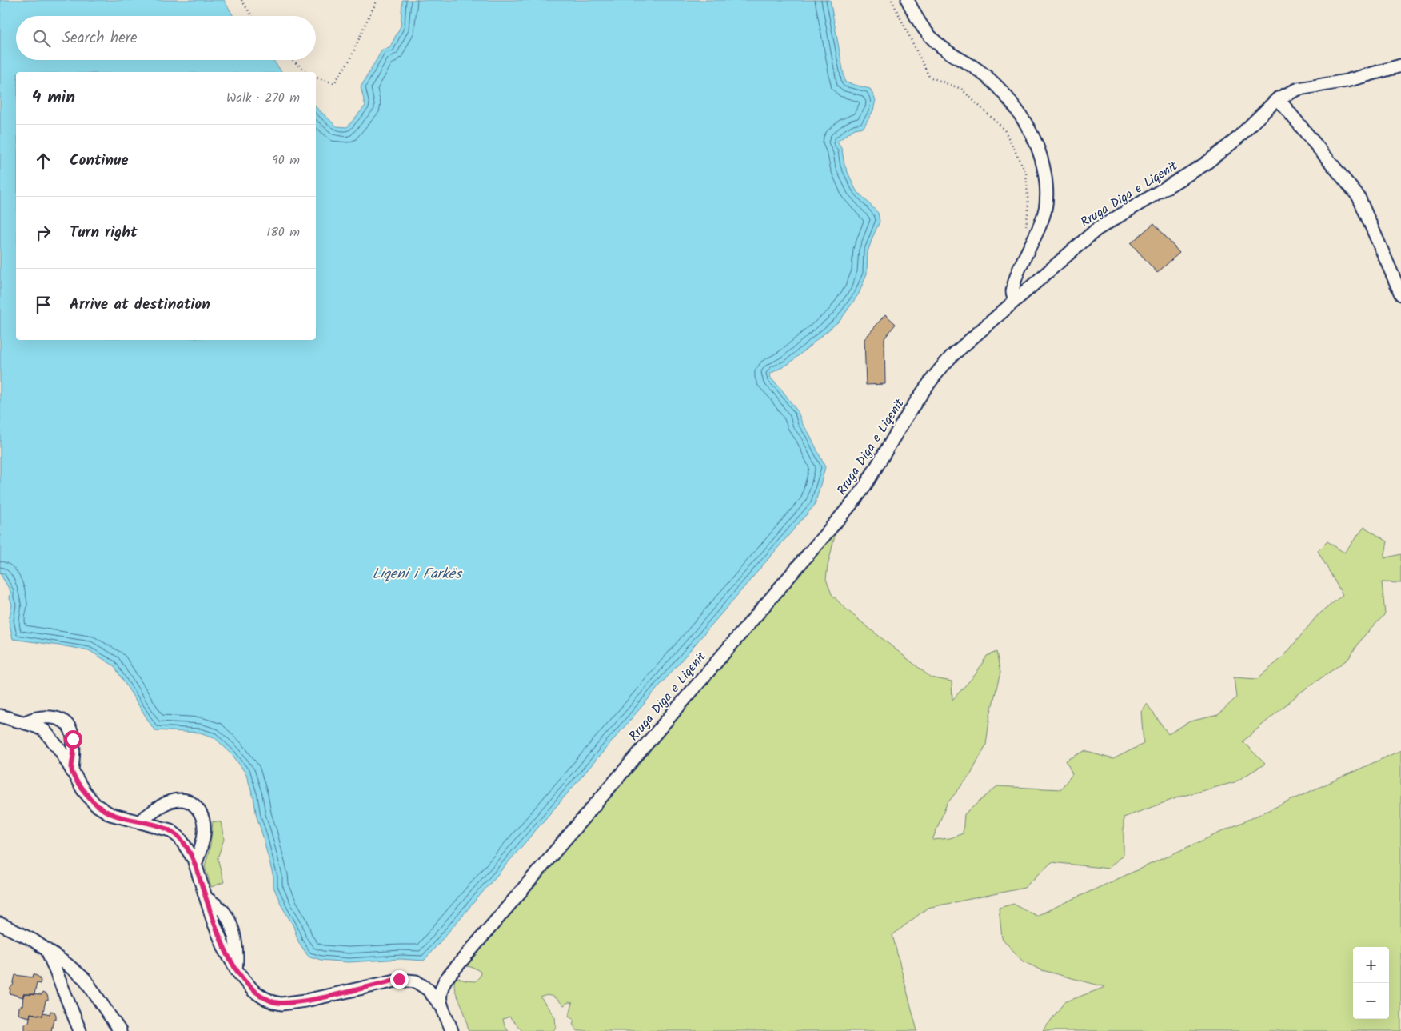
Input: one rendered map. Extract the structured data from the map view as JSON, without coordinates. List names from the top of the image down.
{
  "streets": {
    "street": ["Rruga Diga e Liqenit"]
  },
  "water": ["Liqeni i Farkës"],
  "page": {
    "search": "Search here",
    "heading": ["4 min", "Walk · 270 m"],
    "list": [
      ["Continue", "90 m"],
      ["Turn right", "180 m"],
      "Arrive at destination"
    ],
    "map_buttons": ["+", "−"]
  }
}
